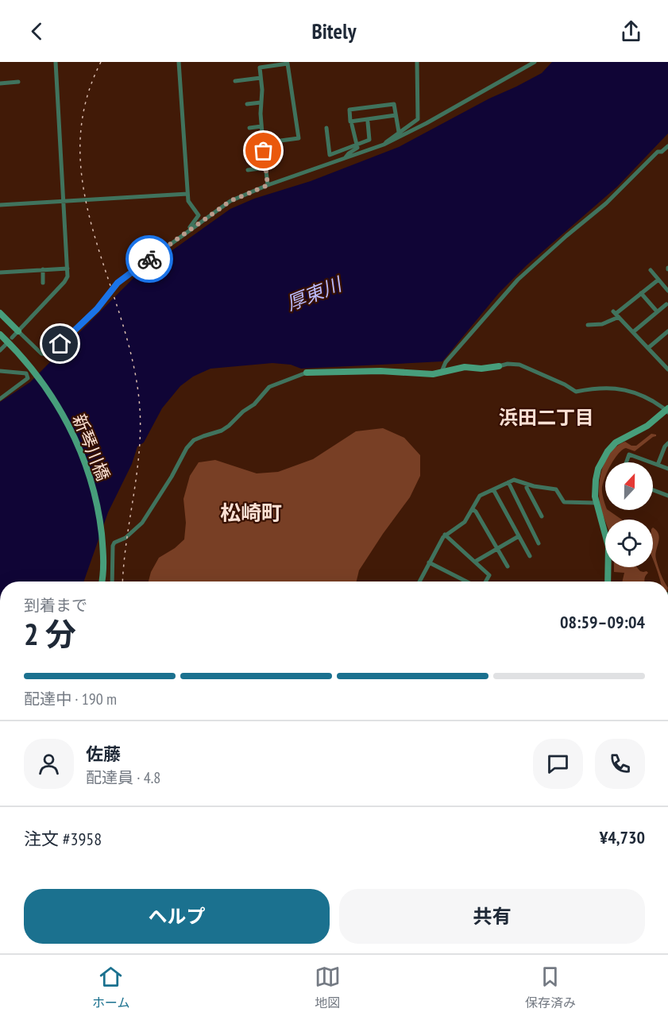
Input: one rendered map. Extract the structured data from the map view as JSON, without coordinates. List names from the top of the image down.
{
  "streets": {
    "street": ["新琴川橋"]
  },
  "districts": ["浜田二丁目", "松崎町"],
  "water": ["厚東川"],
  "north": "top",
  "page": {
    "header": "Bitely",
    "heading": ["2 分", "到着まで", "08:59–09:04"],
    "panel": [
      "佐藤",
      "配達員 · 4.8",
      "注文 #3958",
      "¥4,730"
    ],
    "bar": "配達中 · 190 m",
    "buttons": ["ヘルプ", "共有"],
    "tabs": ["ホーム", "地図", "保存済み"]
  }
}
